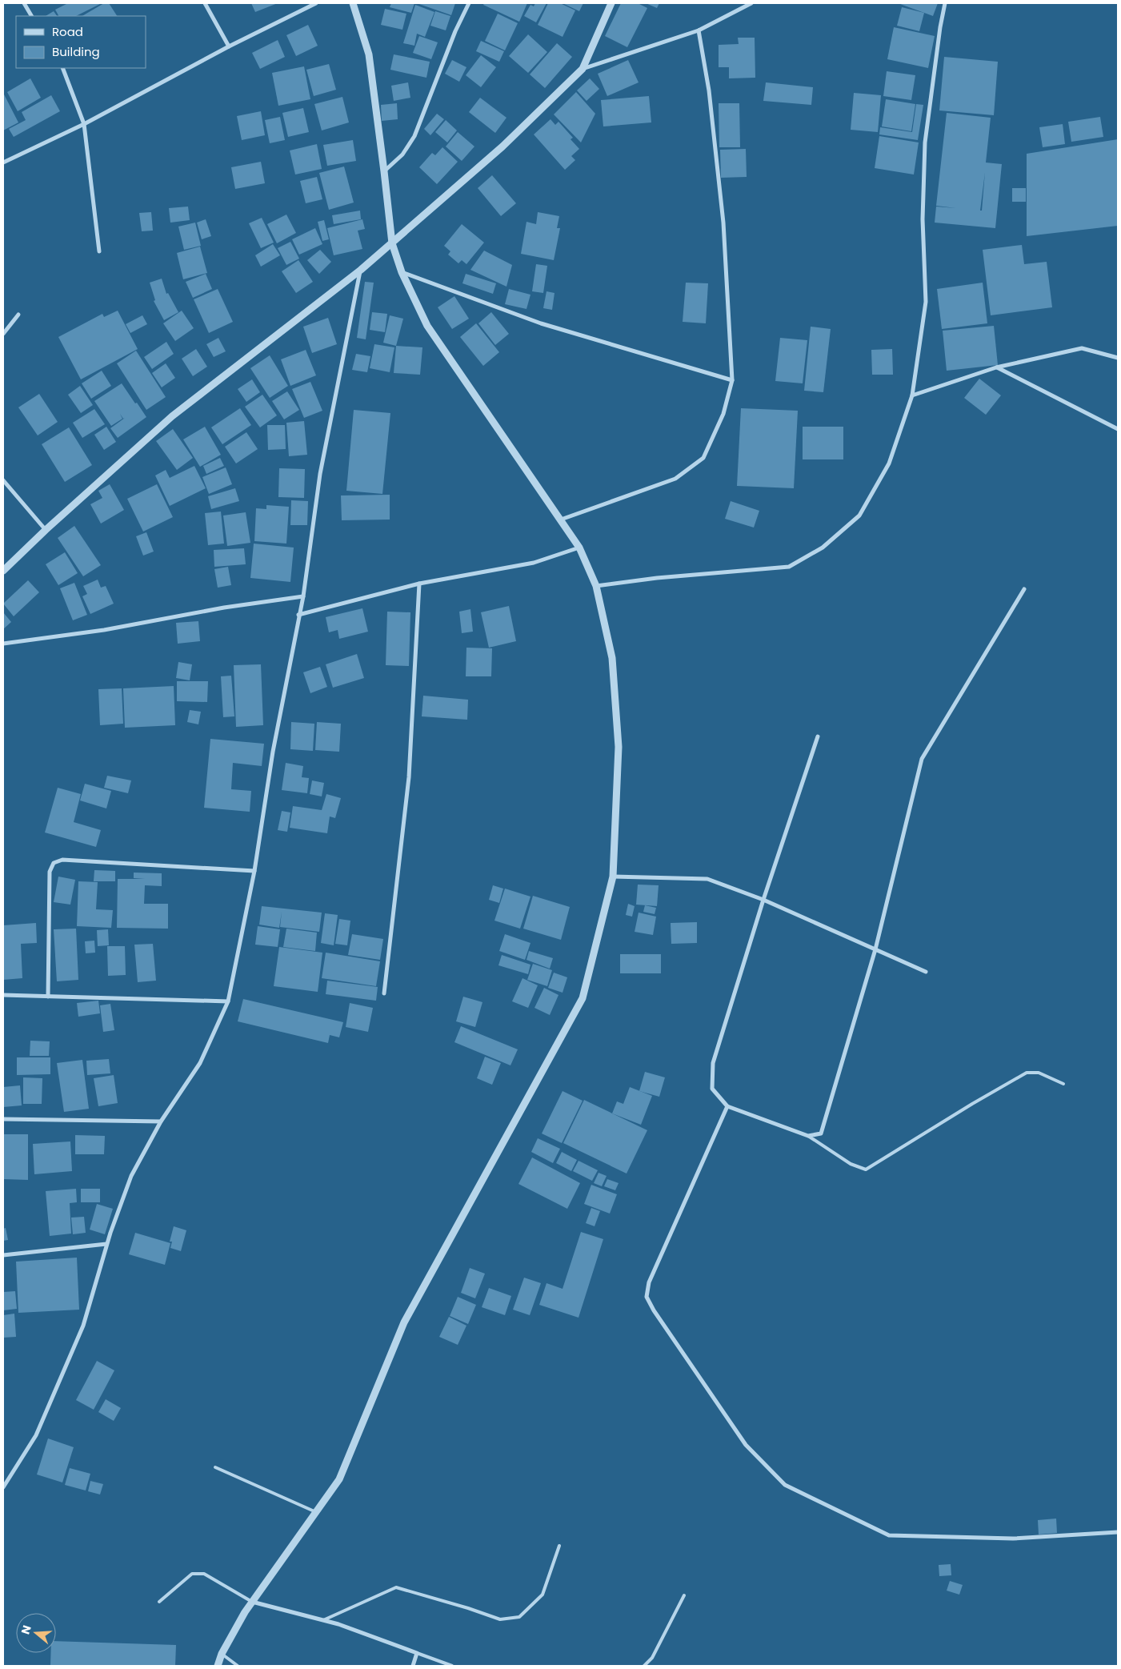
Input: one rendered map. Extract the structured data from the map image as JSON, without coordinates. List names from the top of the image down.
{
  "legend": ["Road", "Building"],
  "north": "left"
}
